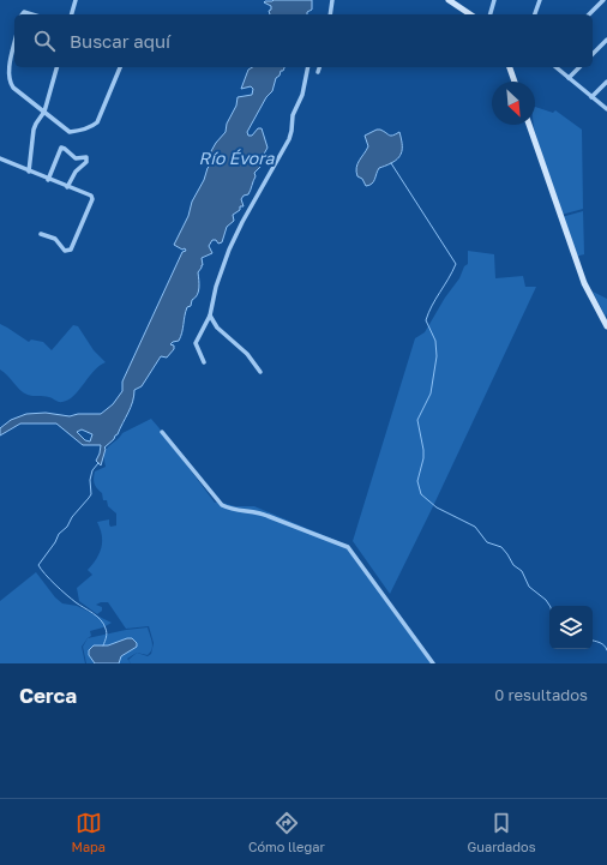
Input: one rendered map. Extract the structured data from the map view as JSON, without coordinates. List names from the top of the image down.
{
  "water": ["Río Évora"],
  "north": "bottom right",
  "page": {
    "search": "Buscar aquí",
    "heading": ["Cerca", "0 resultados"],
    "nav": ["Mapa", "Cómo llegar", "Guardados"]
  }
}
